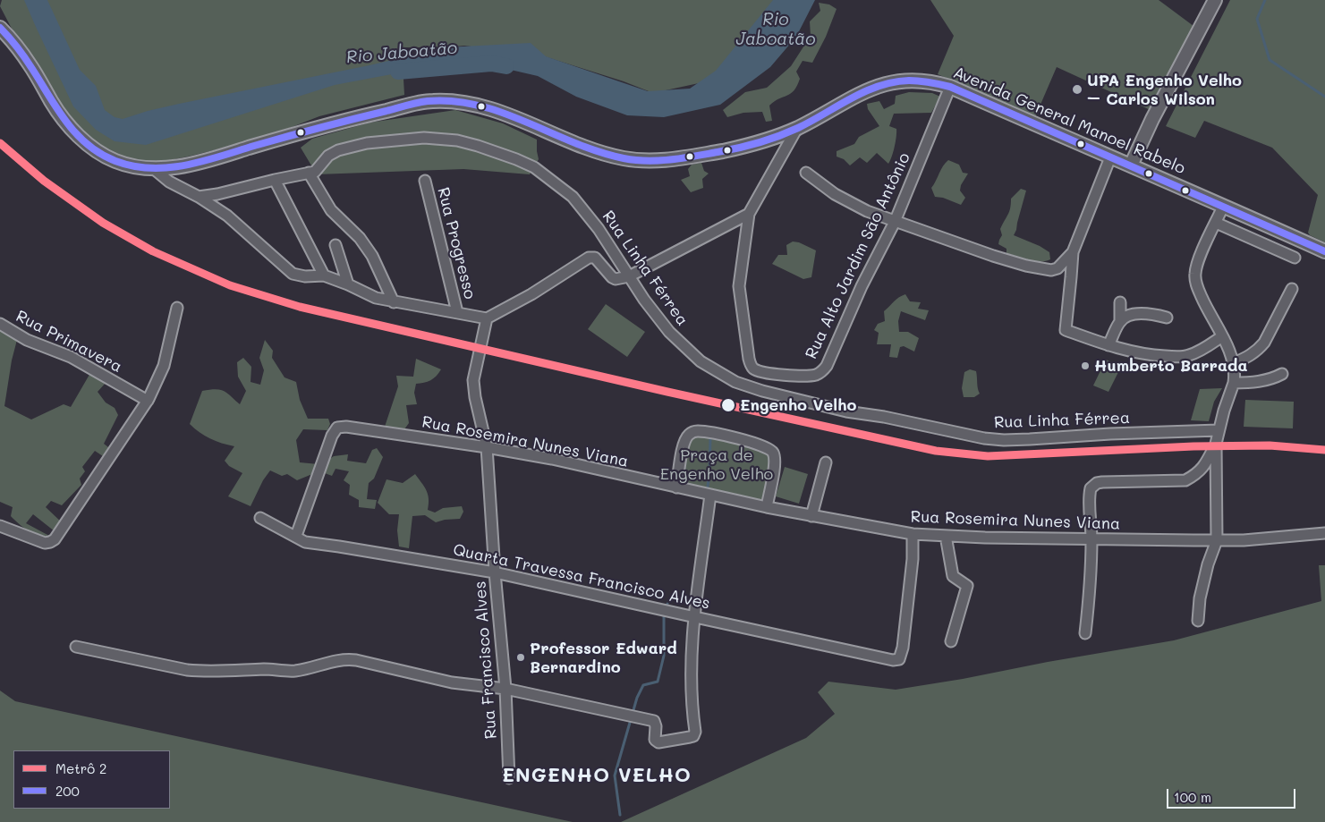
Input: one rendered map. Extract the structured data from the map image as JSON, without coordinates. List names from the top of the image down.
{
  "streets": {
    "main road": ["Avenida General Manoel Rabelo"],
    "street": [
      "Rua Progresso",
      "Rua Alto Jardim São Antônio",
      "Rua Linha Férrea",
      "Rua Primavera",
      "Rua Rosemira Nunes Viana",
      "Quarta Travessa Francisco Alves",
      "Rua Francisco Alves"
    ]
  },
  "crossings": [
    ["Avenida General Manoel Rabelo", "Rua Alto Jardim São Antônio"],
    ["Rua Linha Férrea", "Rua Francisco Alves"],
    ["Rua Rosemira Nunes Viana", "Quarta Travessa Francisco Alves"],
    ["Rua Rosemira Nunes Viana", "Rua Francisco Alves"],
    ["Quarta Travessa Francisco Alves", "Rua Francisco Alves"]
  ],
  "districts": ["ENGENHO VELHO"],
  "water": ["Rio Jaboatão"],
  "parks": ["Praça de Engenho Velho"],
  "places": [
    "UPA Engenho Velho – Carlos Wilson",
    "Humberto Barrada",
    "Engenho Velho",
    "Professor Edward Bernardino"
  ],
  "lines": ["transit line 200", "metro line 2"],
  "legend": ["Metrô 2", "200"],
  "scale_bar": "100 m"
}
